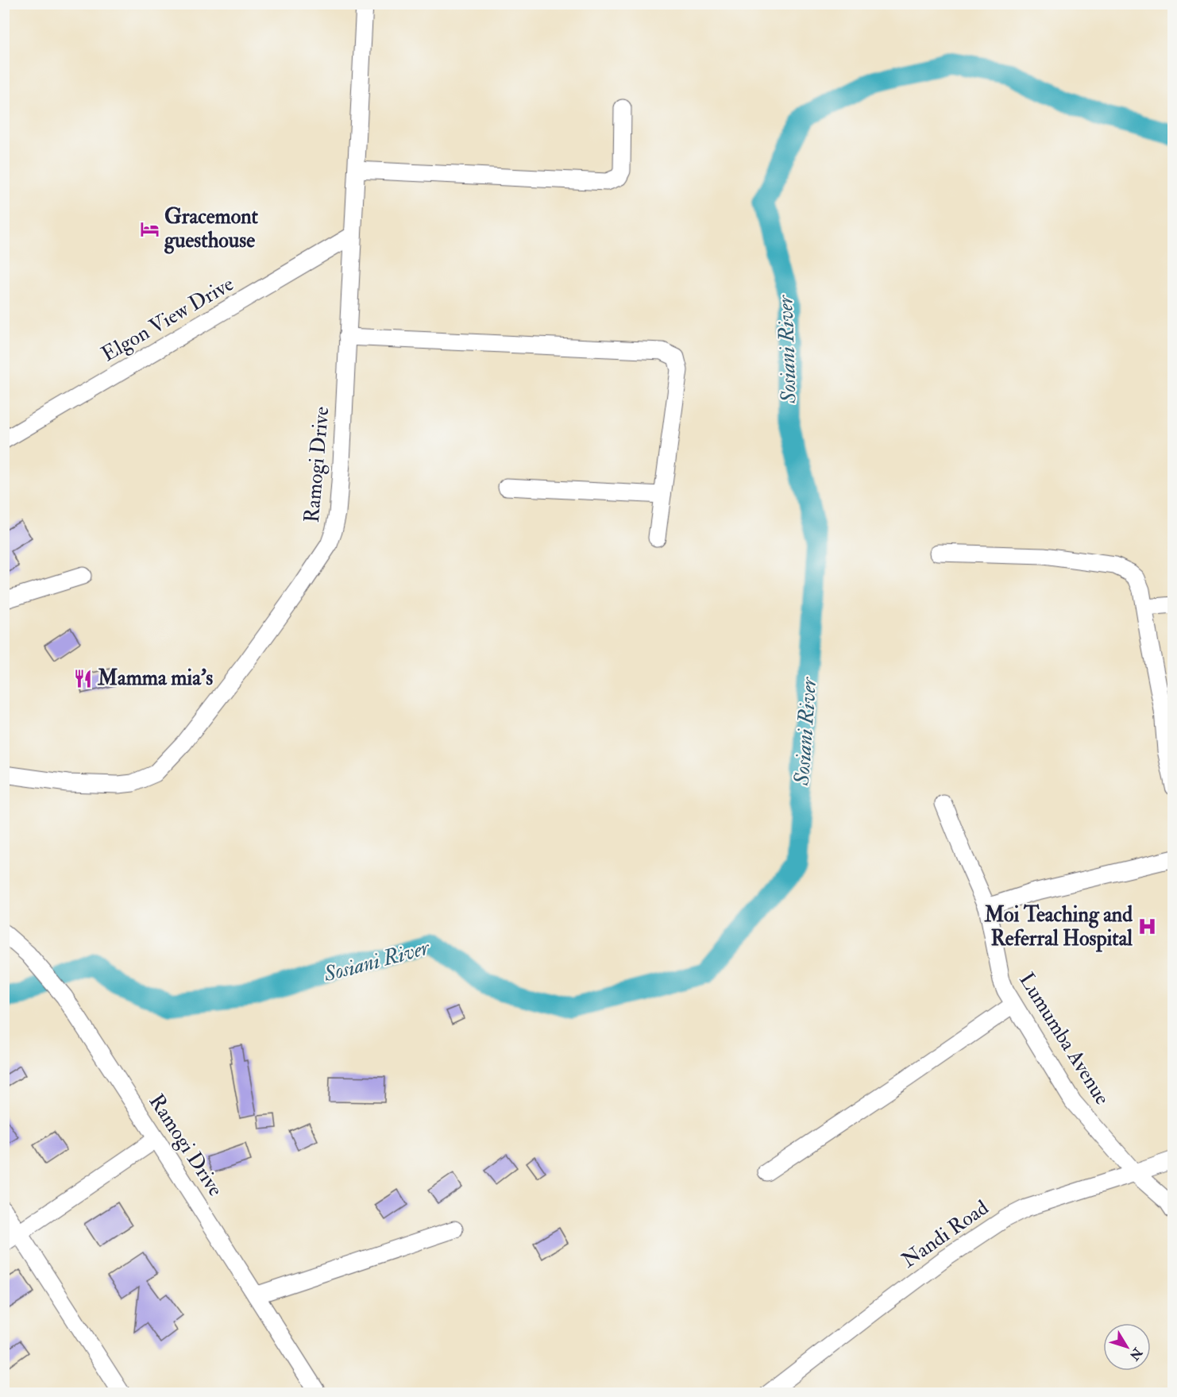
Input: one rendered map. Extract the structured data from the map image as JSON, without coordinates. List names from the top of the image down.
{
  "streets": {
    "street": [
      "Elgon View Drive",
      "Ramogi Drive",
      "Lumumba Avenue",
      "Nandi Road"
    ]
  },
  "crossings": [
    ["Elgon View Drive", "Ramogi Drive"],
    ["Lumumba Avenue", "Nandi Road"]
  ],
  "water": ["Sosiani River"],
  "places": {
    "hotel": ["Gracemont guesthouse"],
    "restaurant": ["Mamma mia's"],
    "hospital": ["Moi Teaching and Referral Hospital"]
  },
  "north": "bottom right"
}
